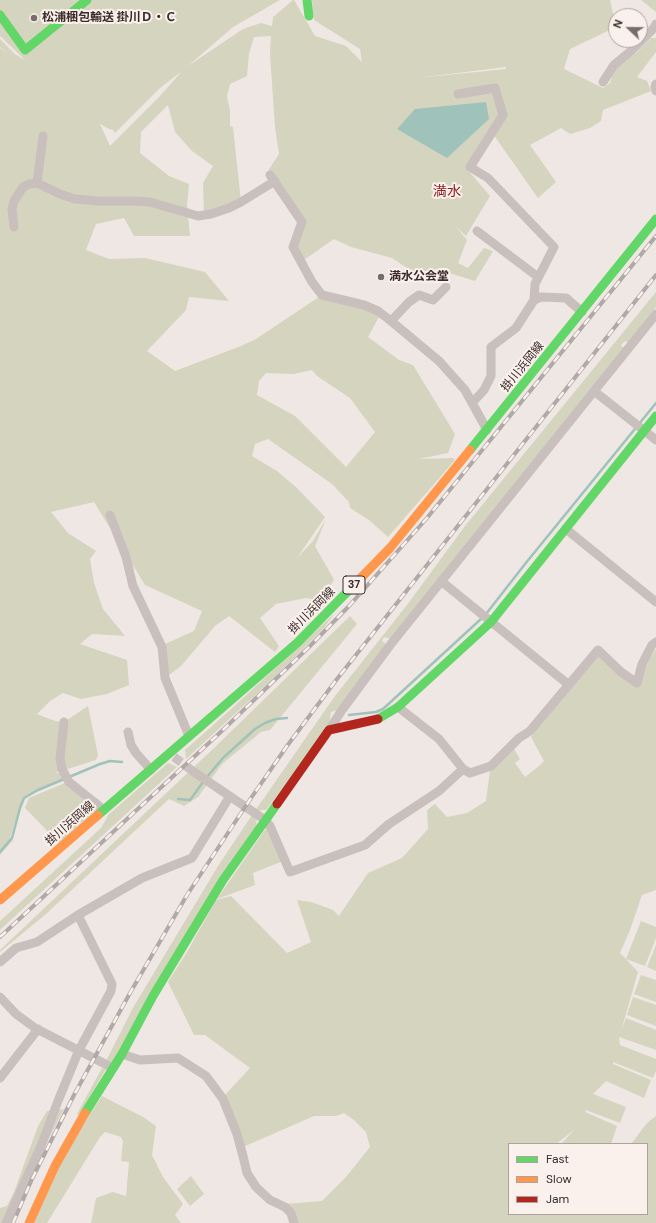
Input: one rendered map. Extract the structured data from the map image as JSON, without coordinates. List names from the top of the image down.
{
  "streets": {
    "street": ["掛川浜岡線", "37"]
  },
  "districts": ["満水"],
  "places": ["松浦梱包輸送 掛川Ｄ・Ｃ", "満水公会堂"],
  "legend": ["Fast", "Slow", "Jam"],
  "north": "left"
}
